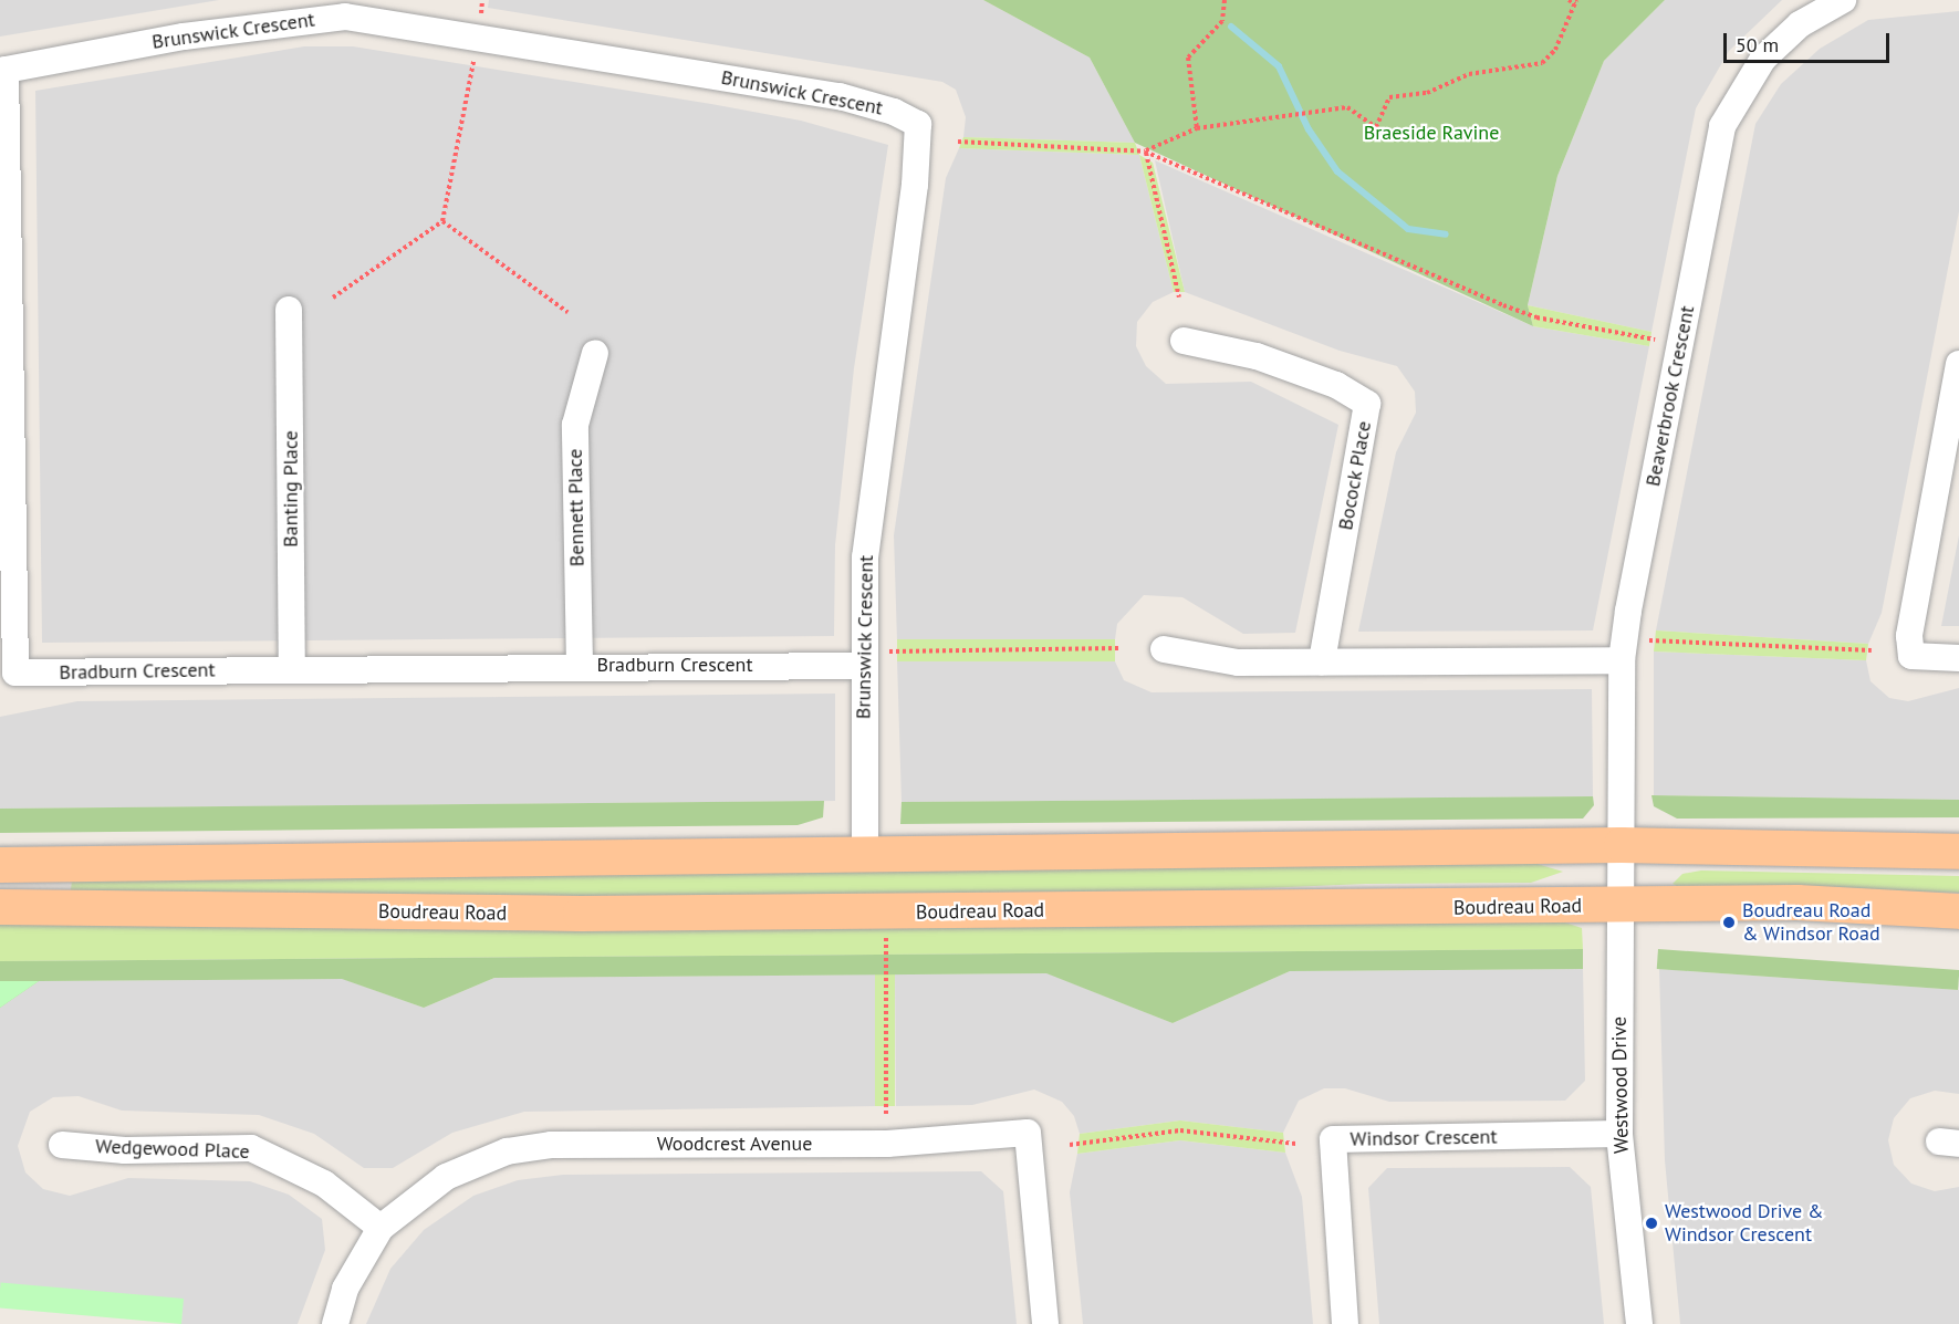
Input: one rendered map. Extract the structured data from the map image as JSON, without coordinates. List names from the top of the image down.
{
  "streets": {
    "main road": ["Boudreau Road"],
    "street": [
      "Brunswick Crescent",
      "Beaverbrook Crescent",
      "Bocock Place",
      "Banting Place",
      "Bennett Place",
      "Bradburn Crescent",
      "Westwood Drive",
      "Windsor Crescent",
      "Woodcrest Avenue",
      "Wedgewood Place"
    ]
  },
  "crossings": [
    ["Brunswick Crescent", "Bradburn Crescent"],
    ["Beaverbrook Crescent", "Westwood Drive"],
    ["Banting Place", "Bradburn Crescent"],
    ["Bennett Place", "Bradburn Crescent"],
    ["Boudreau Road", "Westwood Drive"],
    ["Westwood Drive", "Windsor Crescent"],
    ["Woodcrest Avenue", "Wedgewood Place"]
  ],
  "parks": ["Braeside Ravine"],
  "places": ["Boudreau Road & Windsor Road", "Westwood Drive & Windsor Crescent"],
  "scale_bar": "50 m"
}
